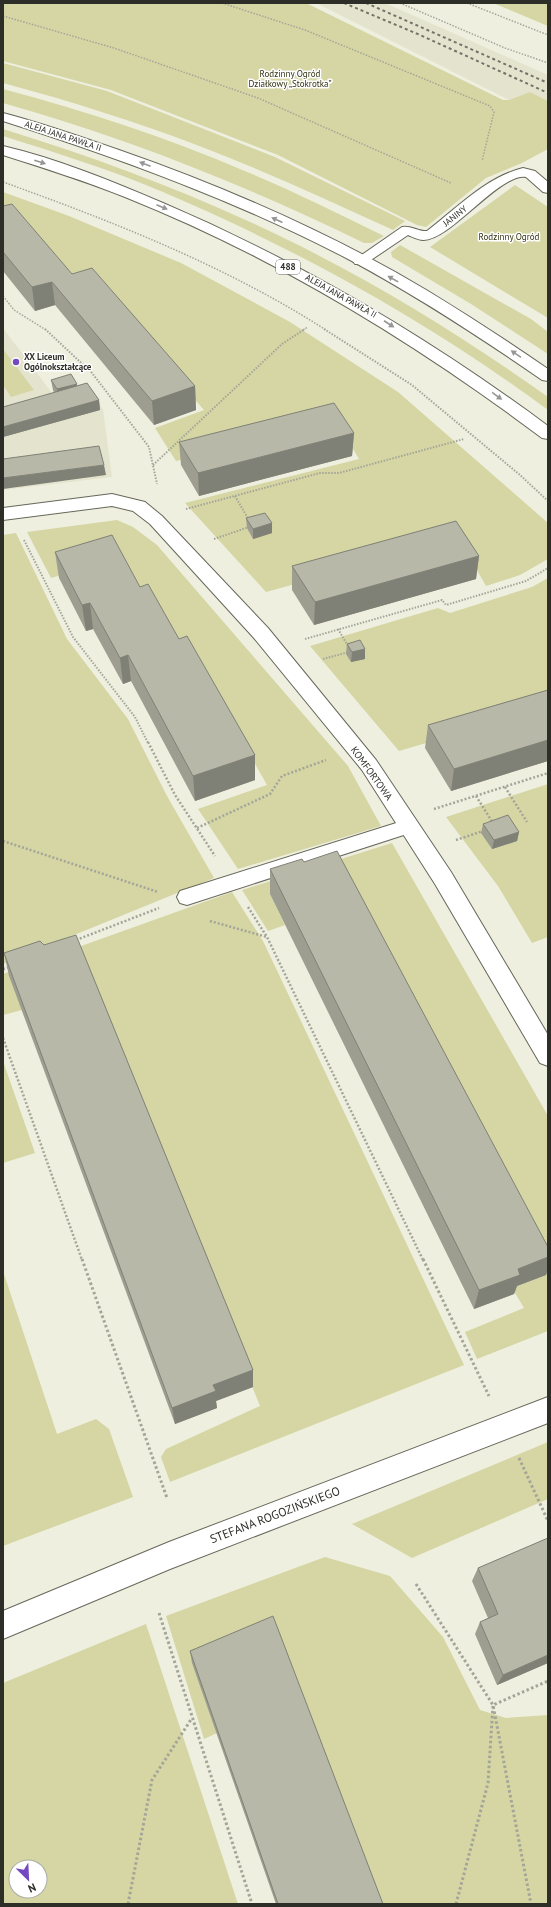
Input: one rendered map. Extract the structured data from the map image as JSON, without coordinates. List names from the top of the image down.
{
  "streets": {
    "main road": [
      "ALEJA JANA PAWŁA II",
      "488",
      "KOMFORTOWA",
      "STEFANA ROGOZIŃSKIEGO"
    ],
    "lane": ["JANINY"]
  },
  "crossings": [
    ["ALEJA JANA PAWŁA II", "JANINY"]
  ],
  "parks": ["Rodzinny Ogród Działkowy „Stokrotka”", "Rodzinny Ogród"],
  "places": ["XX Liceum Ogólnokształcące"],
  "north": "bottom right"
}
